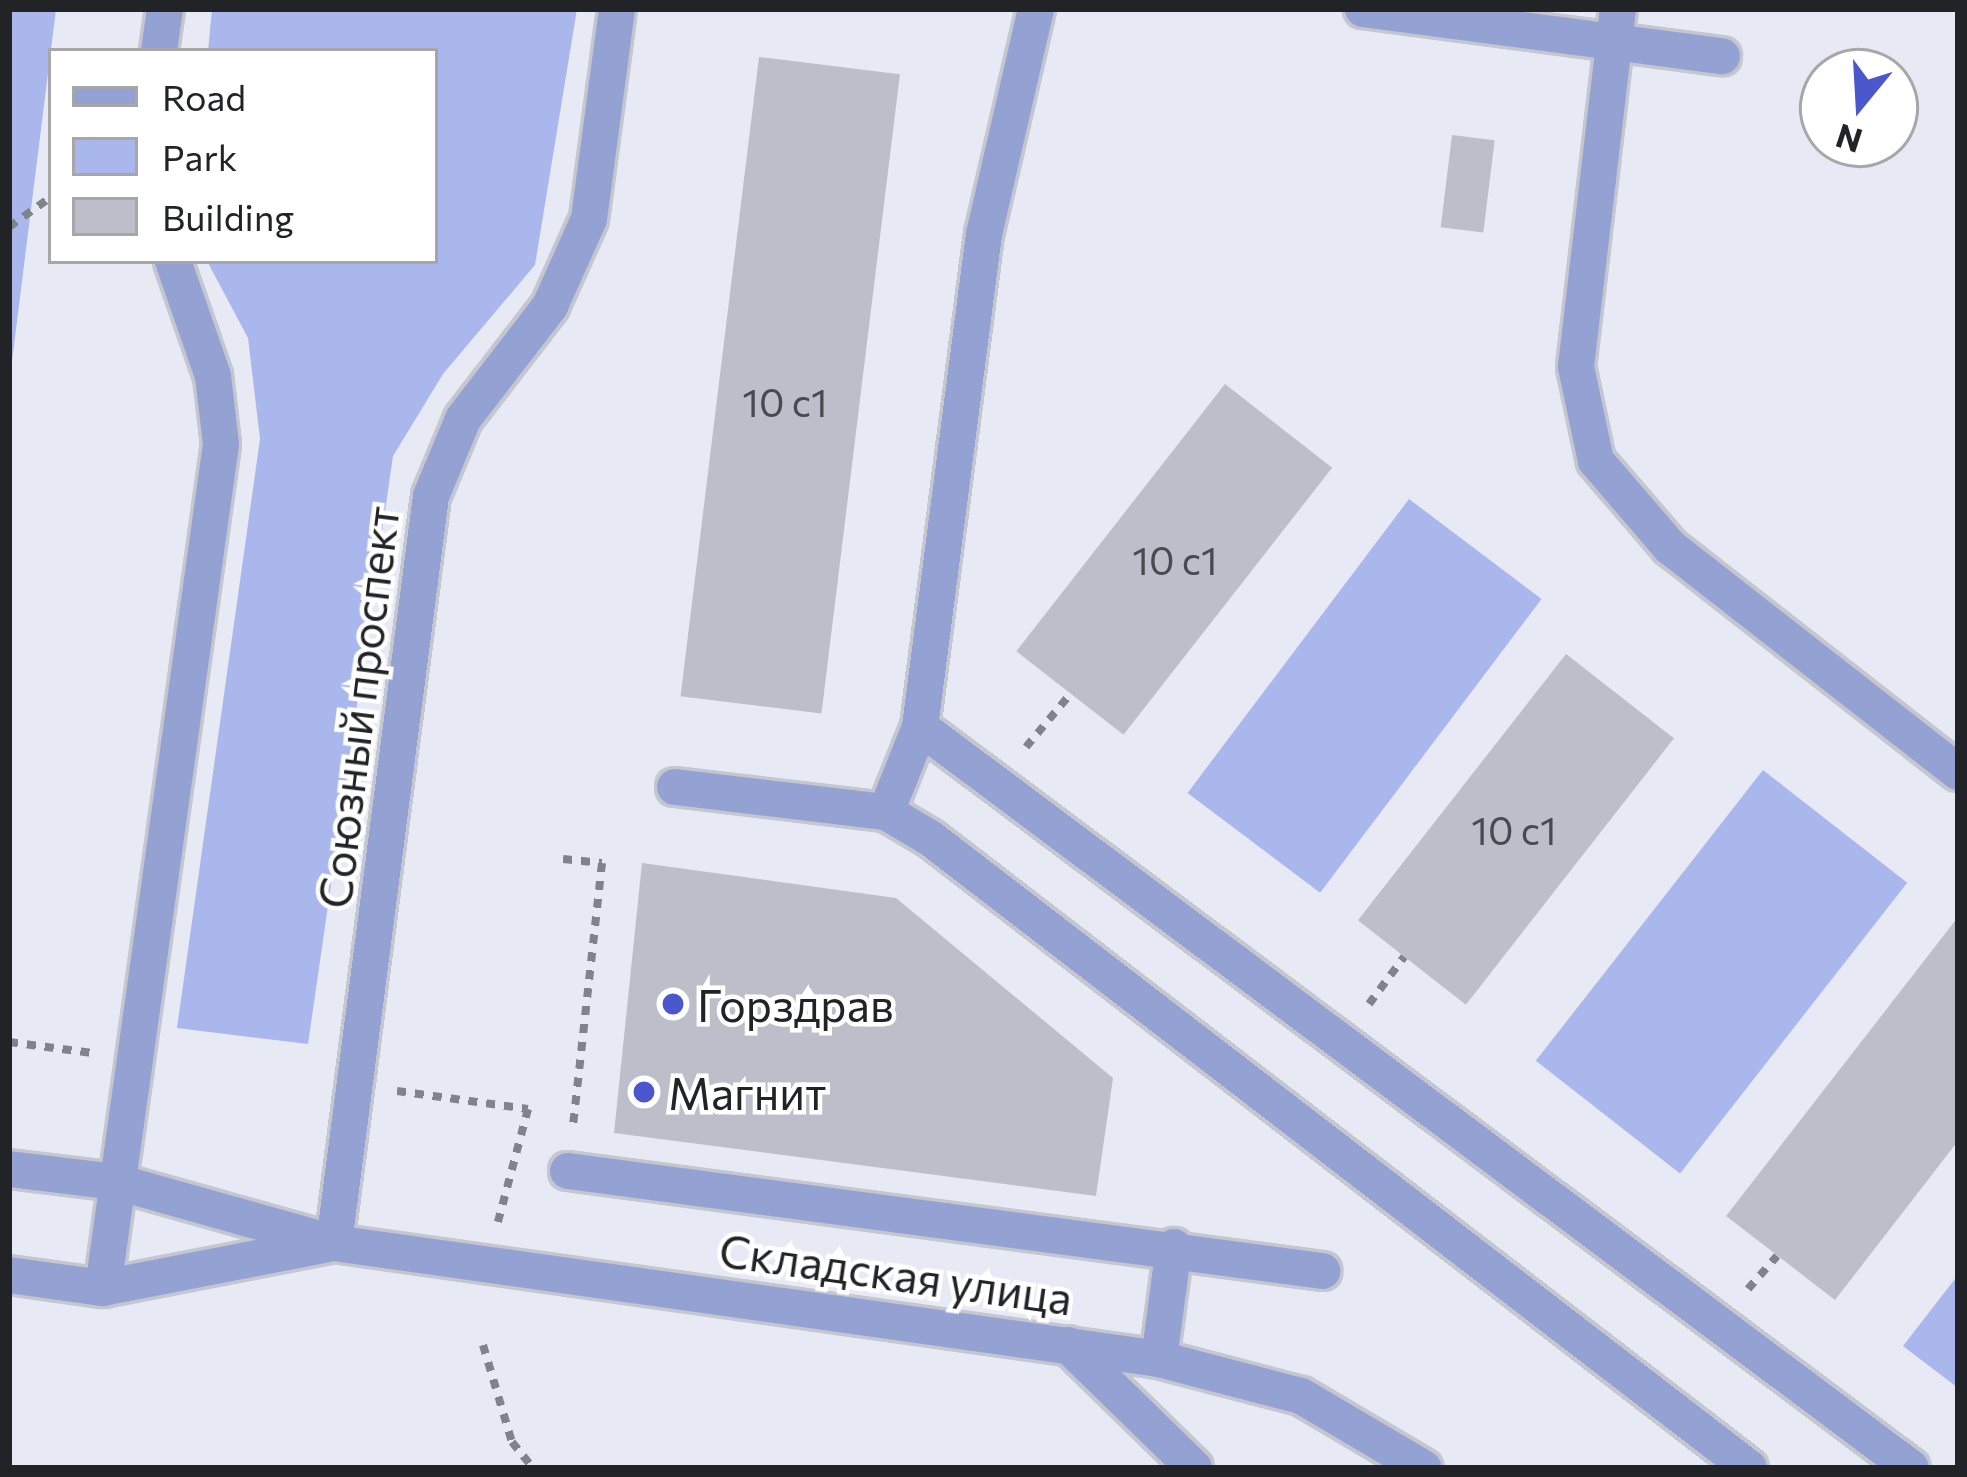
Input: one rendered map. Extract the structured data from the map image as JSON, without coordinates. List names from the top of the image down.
{
  "streets": {
    "street": ["Союзный проспект", "Складская улица"]
  },
  "crossings": [
    ["Союзный проспект", "Складская улица"]
  ],
  "places": ["Горздрав", "Магнит"],
  "house_numbers": ["10 с1", "10 с1", "10 с1"],
  "legend": ["Road", "Park", "Building"],
  "north": "bottom"
}
